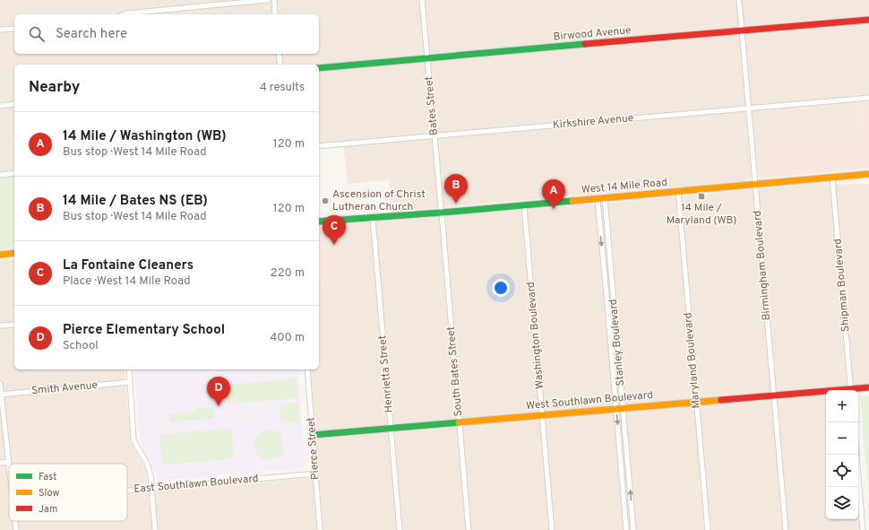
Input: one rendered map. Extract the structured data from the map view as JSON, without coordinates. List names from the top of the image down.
{
  "streets": {
    "street": [
      "Birwood Avenue",
      "Bates Street",
      "Kirkshire Avenue",
      "West 14 Mile Road",
      "Birmingham Boulevard",
      "Shipman Boulevard",
      "Washington Boulevard",
      "Stanley Boulevard",
      "Maryland Boulevard",
      "South Bates Street",
      "Henrietta Street",
      "Smith Avenue",
      "West Southlawn Boulevard",
      "Pierce Street",
      "East Southlawn Boulevard"
    ]
  },
  "crossings": [
    ["Birwood Avenue", "Bates Street"],
    ["Birwood Avenue", "Birmingham Boulevard"],
    ["Bates Street", "Kirkshire Avenue"],
    ["Bates Street", "West 14 Mile Road"],
    ["Bates Street", "South Bates Street"],
    ["Kirkshire Avenue", "Birmingham Boulevard"],
    ["West 14 Mile Road", "Birmingham Boulevard"],
    ["West 14 Mile Road", "Shipman Boulevard"],
    ["West 14 Mile Road", "Washington Boulevard"],
    ["West 14 Mile Road", "Stanley Boulevard"],
    ["West 14 Mile Road", "Maryland Boulevard"],
    ["West 14 Mile Road", "South Bates Street"],
    ["West 14 Mile Road", "Henrietta Street"],
    ["Birmingham Boulevard", "West Southlawn Boulevard"],
    ["Washington Boulevard", "West Southlawn Boulevard"],
    ["Stanley Boulevard", "West Southlawn Boulevard"],
    ["Maryland Boulevard", "West Southlawn Boulevard"],
    ["South Bates Street", "West Southlawn Boulevard"],
    ["Henrietta Street", "West Southlawn Boulevard"],
    ["West Southlawn Boulevard", "Pierce Street"],
    ["Pierce Street", "East Southlawn Boulevard"]
  ],
  "places": {
    "transit": ["14 Mile / Maryland (WB)"],
    "other": ["Ascension of Christ Lutheran Church"]
  },
  "legend": ["Fast", "Slow", "Jam"],
  "page": {
    "search": "Search here",
    "heading": ["Nearby", "4 results"],
    "list": [
      {
        "mark": "A",
        "name": "14 Mile / Washington (WB)",
        "note": "Bus stop · West 14 Mile Road",
        "value": "120 m"
      },
      {
        "mark": "B",
        "name": "14 Mile / Bates NS (EB)",
        "note": "Bus stop · West 14 Mile Road",
        "value": "120 m"
      },
      {
        "mark": "C",
        "name": "La Fontaine Cleaners",
        "note": "Place · West 14 Mile Road",
        "value": "220 m"
      },
      {
        "mark": "D",
        "name": "Pierce Elementary School",
        "note": "School",
        "value": "400 m"
      }
    ],
    "pins": [
      "B",
      "A",
      "C",
      "D"
    ],
    "map_buttons": ["+", "−"]
  }
}
